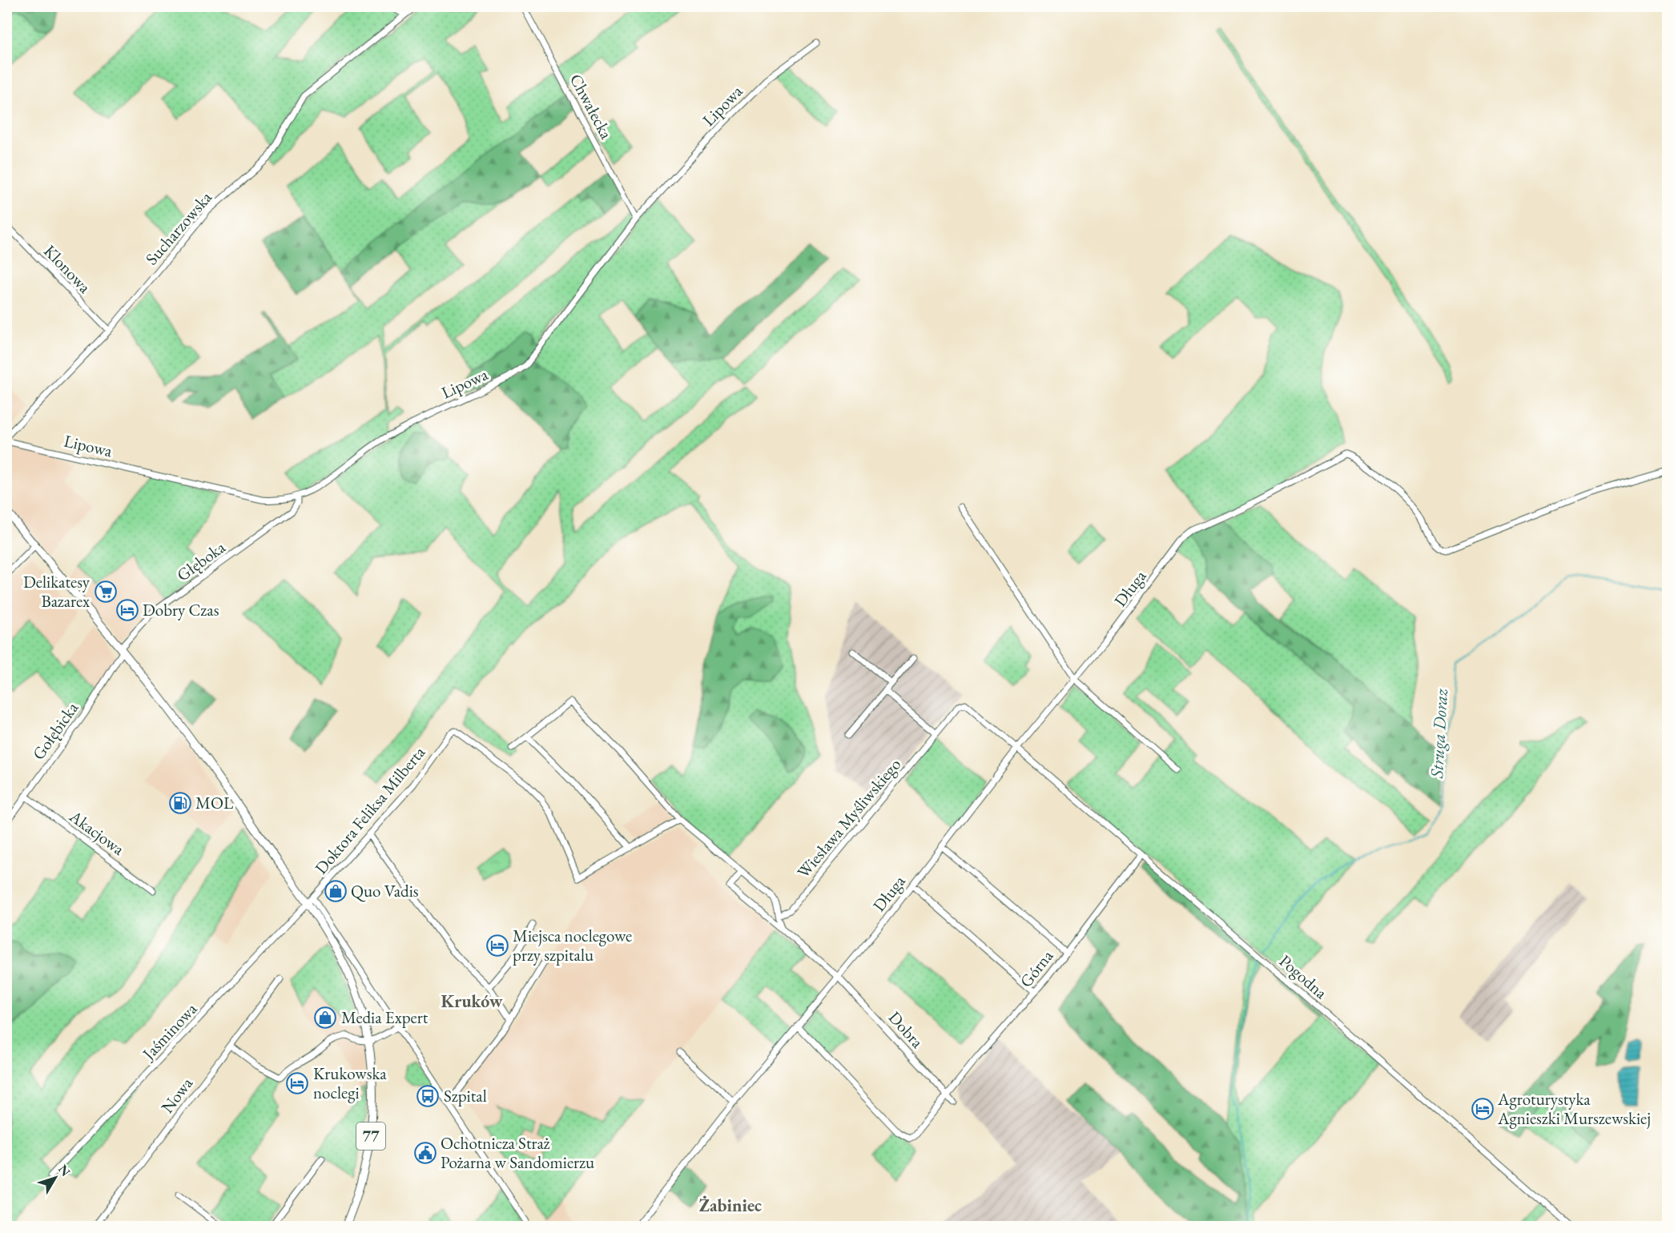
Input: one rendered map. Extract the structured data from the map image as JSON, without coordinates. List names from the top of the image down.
{
  "streets": {
    "main road": ["77"],
    "street": [
      "Lipowa",
      "Chwałecka",
      "Sucharzowska",
      "Klonowa",
      "Głęboka",
      "Długa",
      "Gołębicka",
      "Doktora Feliksa Milberta",
      "Wiesława Myśliwskiego",
      "Akacjowa",
      "Górna",
      "Pogodna",
      "Dobra",
      "Jaśminowa",
      "Nowa"
    ]
  },
  "crossings": [
    ["Lipowa", "Chwałecka"],
    ["Lipowa", "Głęboka"],
    ["Sucharzowska", "Klonowa"],
    ["Głęboka", "Gołębicka"],
    ["Głęboka", "77"],
    ["Długa", "Wiesława Myśliwskiego"],
    ["Długa", "Górna"],
    ["Długa", "Pogodna"],
    ["Długa", "Dobra"],
    ["Gołębicka", "Akacjowa"],
    ["Gołębicka", "77"],
    ["Doktora Feliksa Milberta", "Jaśminowa"],
    ["Doktora Feliksa Milberta", "77"],
    ["Wiesława Myśliwskiego", "Pogodna"],
    ["Górna", "Pogodna"],
    ["Górna", "Dobra"],
    ["Jaśminowa", "77"]
  ],
  "districts": ["Kruków", "Żabiniec"],
  "water": ["Struga Doraz"],
  "places": {
    "supermarket": ["Delikatesy Bazarex"],
    "hotel": [
      "Dobry Czas",
      "Miejsca noclegowe przy szpitalu",
      "Krukowska noclegi",
      "Agroturystyka Agnieszki Murszewskiej"
    ],
    "fuel station": ["MOL"],
    "shop": ["Quo Vadis", "Media Expert"],
    "bus stop": ["Szpital"],
    "public building": ["Ochotnicza Straż Pożarna w Sandomierzu"]
  },
  "north": "top right"
}
